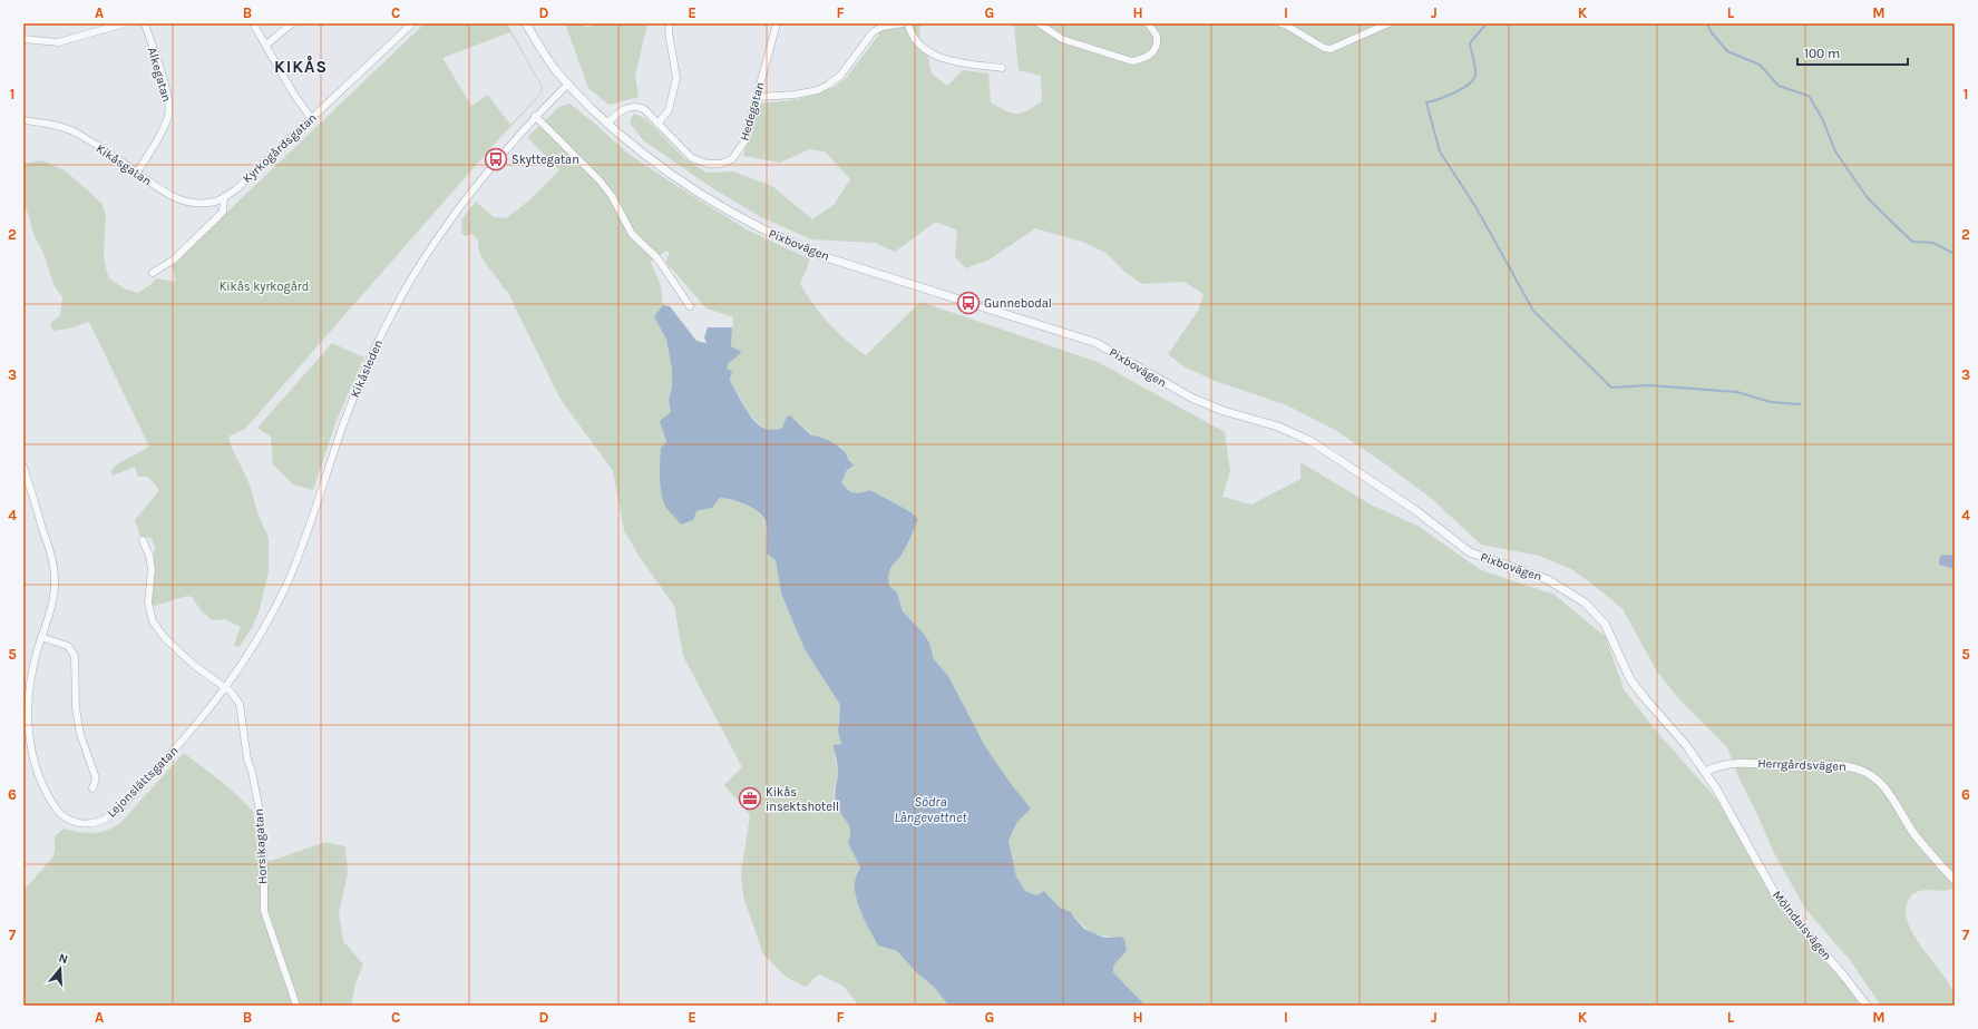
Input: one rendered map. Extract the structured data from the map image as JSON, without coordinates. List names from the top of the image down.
{
  "streets": {
    "street": [
      "Alkegatan",
      "Hedegatan",
      "Kyrkogårdsgatan",
      "Kikåsgatan",
      "Pixbovägen",
      "Kikåsleden",
      "Herrgårdsvägen",
      "Lejonslättsgatan",
      "Horsikagatan",
      "Mölndalsvägen"
    ]
  },
  "crossings": [
    ["Alkegatan", "Kikåsgatan"],
    ["Hedegatan", "Pixbovägen"],
    ["Kyrkogårdsgatan", "Kikåsgatan"],
    ["Pixbovägen", "Kikåsleden"],
    ["Pixbovägen", "Herrgårdsvägen"],
    ["Pixbovägen", "Mölndalsvägen"],
    ["Kikåsleden", "Lejonslättsgatan"],
    ["Kikåsleden", "Horsikagatan"],
    ["Herrgårdsvägen", "Mölndalsvägen"],
    ["Lejonslättsgatan", "Horsikagatan"]
  ],
  "districts": ["KIKÅS"],
  "water": ["Södra Långevattnet"],
  "parks": ["Kikås kyrkogård"],
  "places": {
    "bus stop": ["Skyttegatan", "Gunnebodal"],
    "office": ["Kikås insektshotell"]
  },
  "scale_bar": "100 m",
  "north": "top",
  "grid": {
    "columns": [
      "A",
      "B",
      "C",
      "D",
      "E",
      "F",
      "G",
      "H",
      "I",
      "J",
      "K",
      "L",
      "M"
    ],
    "rows": [
      "1",
      "2",
      "3",
      "4",
      "5",
      "6",
      "7"
    ]
  }
}
